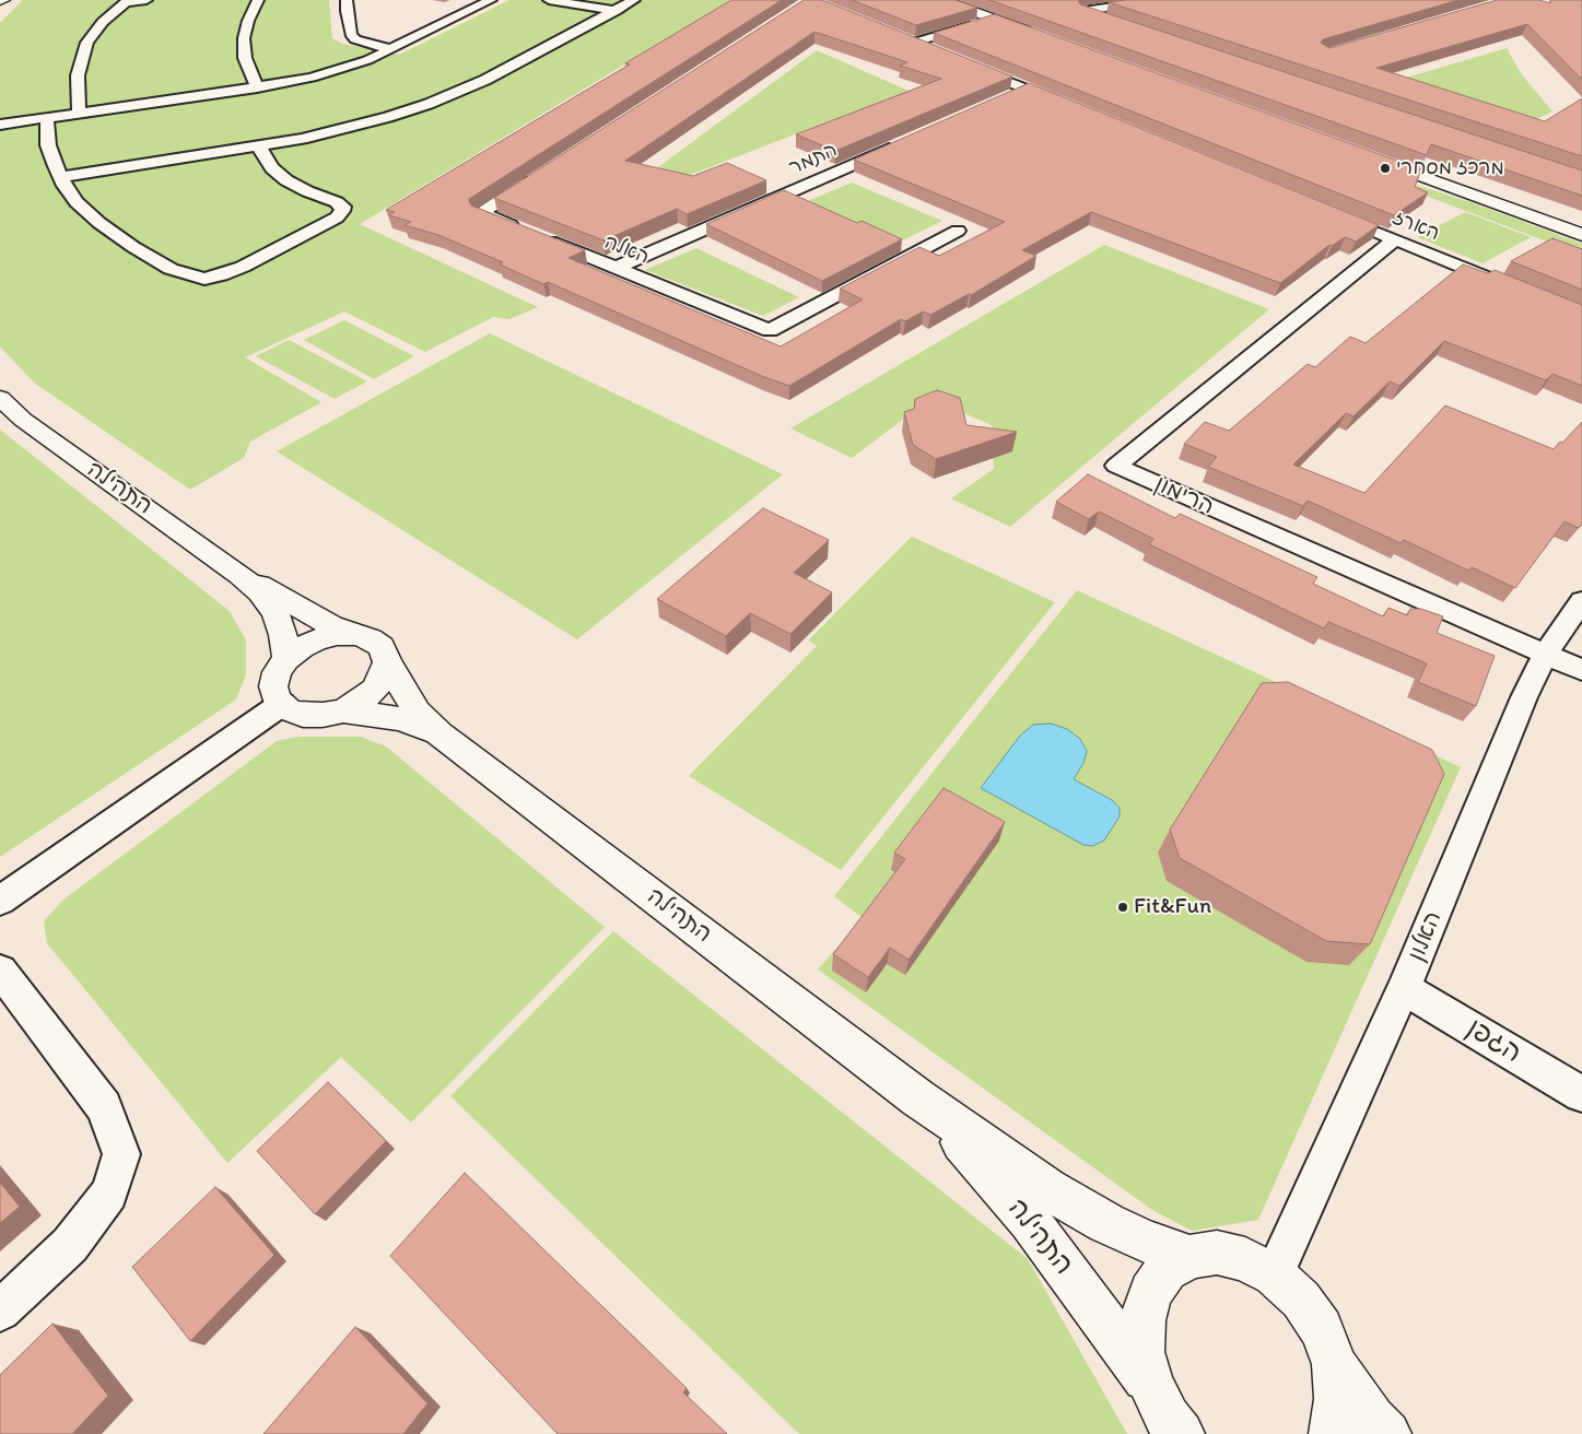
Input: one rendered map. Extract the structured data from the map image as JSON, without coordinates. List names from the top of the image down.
{
  "streets": {
    "street": [
      "התמר",
      "הארז",
      "האלה",
      "התהילה",
      "הרימון",
      "האלון",
      "הגפן"
    ]
  },
  "crossings": [
    ["התמר", "האלה"],
    ["הארז", "הרימון"],
    ["הרימון", "האלון"],
    ["האלון", "הגפן"]
  ],
  "places": ["מרכז מסחרי", "Fit&Fun"]
}
